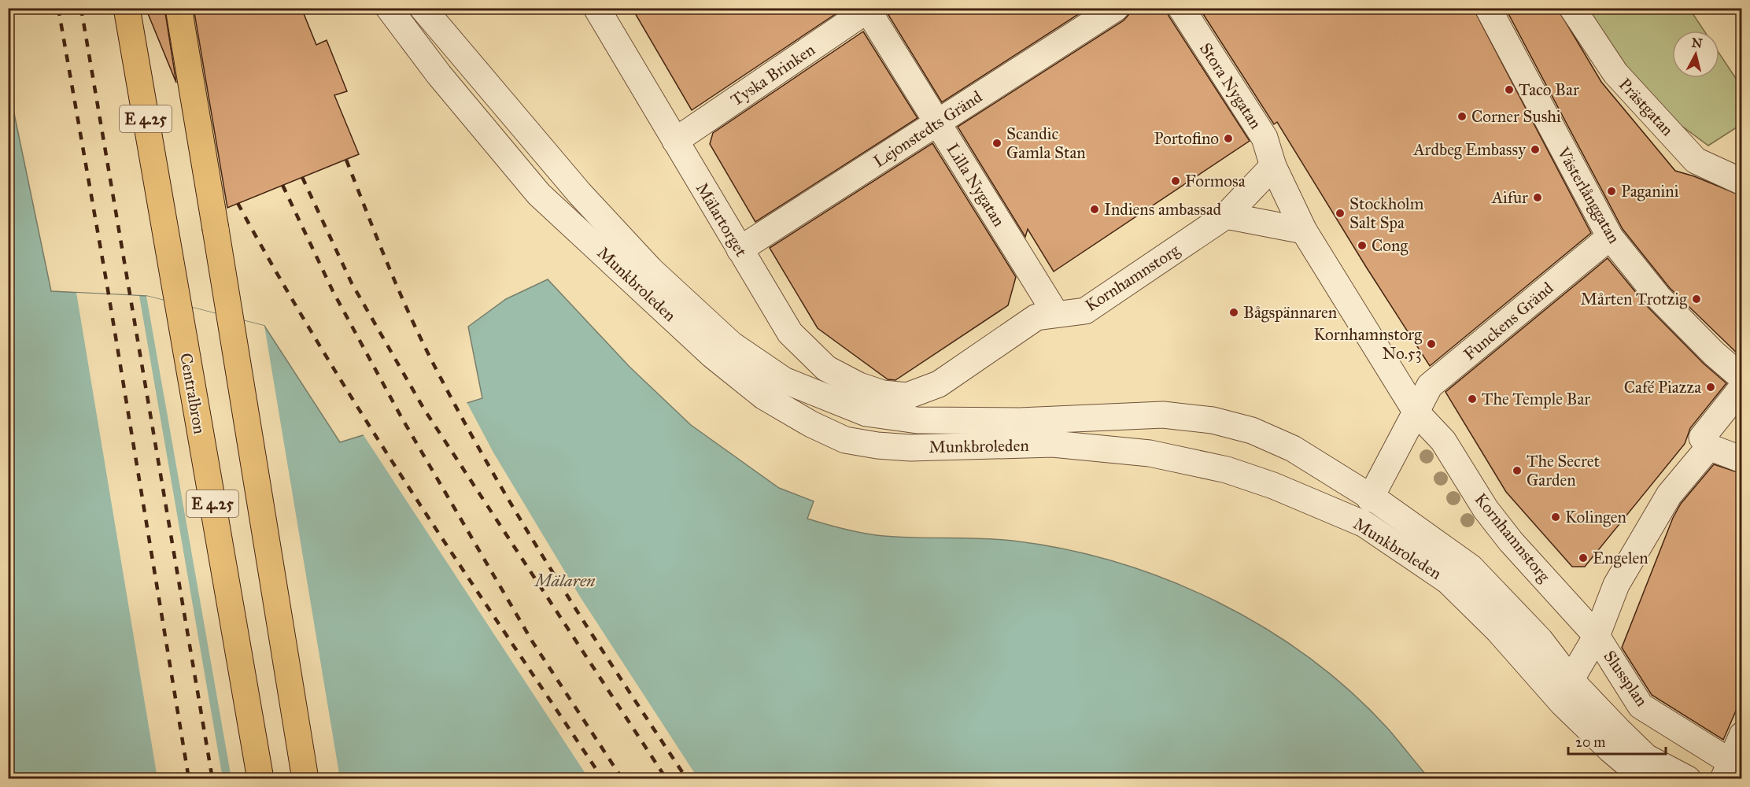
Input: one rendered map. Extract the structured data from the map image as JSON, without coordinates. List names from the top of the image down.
{
  "streets": {
    "highway": ["E 4.25", "Centralbron"],
    "street": [
      "Tyska Brinken",
      "Stora Nygatan",
      "Prästgatan",
      "Lejonstedts Gränd",
      "Lilla Nygatan",
      "Västerlånggatan",
      "Mälartorget",
      "Kornhamnstorg",
      "Munkbroleden",
      "Funckens Gränd",
      "Slussplan"
    ]
  },
  "crossings": [
    ["Tyska Brinken", "Lilla Nygatan"],
    ["Tyska Brinken", "Mälartorget"],
    ["Stora Nygatan", "Kornhamnstorg"],
    ["Lejonstedts Gränd", "Lilla Nygatan"],
    ["Lejonstedts Gränd", "Mälartorget"],
    ["Lilla Nygatan", "Kornhamnstorg"],
    ["Västerlånggatan", "Funckens Gränd"],
    ["Mälartorget", "Kornhamnstorg"],
    ["Kornhamnstorg", "Funckens Gränd"],
    ["Kornhamnstorg", "Slussplan"]
  ],
  "water": ["Mälaren"],
  "places": [
    "Taco Bar",
    "Corner Sushi",
    "Portofino",
    "Scandic Gamla Stan",
    "Ardbeg Embassy",
    "Formosa",
    "Paganini",
    "Aifur",
    "Indiens ambassad",
    "Stockholm Salt Spa",
    "Cong",
    "Mårten Trotzig",
    "Bågspännaren",
    "Kornhamnstorg No.53",
    "Café Piazza",
    "The Temple Bar",
    "The Secret Garden",
    "Kolingen",
    "Engelen"
  ],
  "scale_bar": "20 m",
  "north": "top"
}
